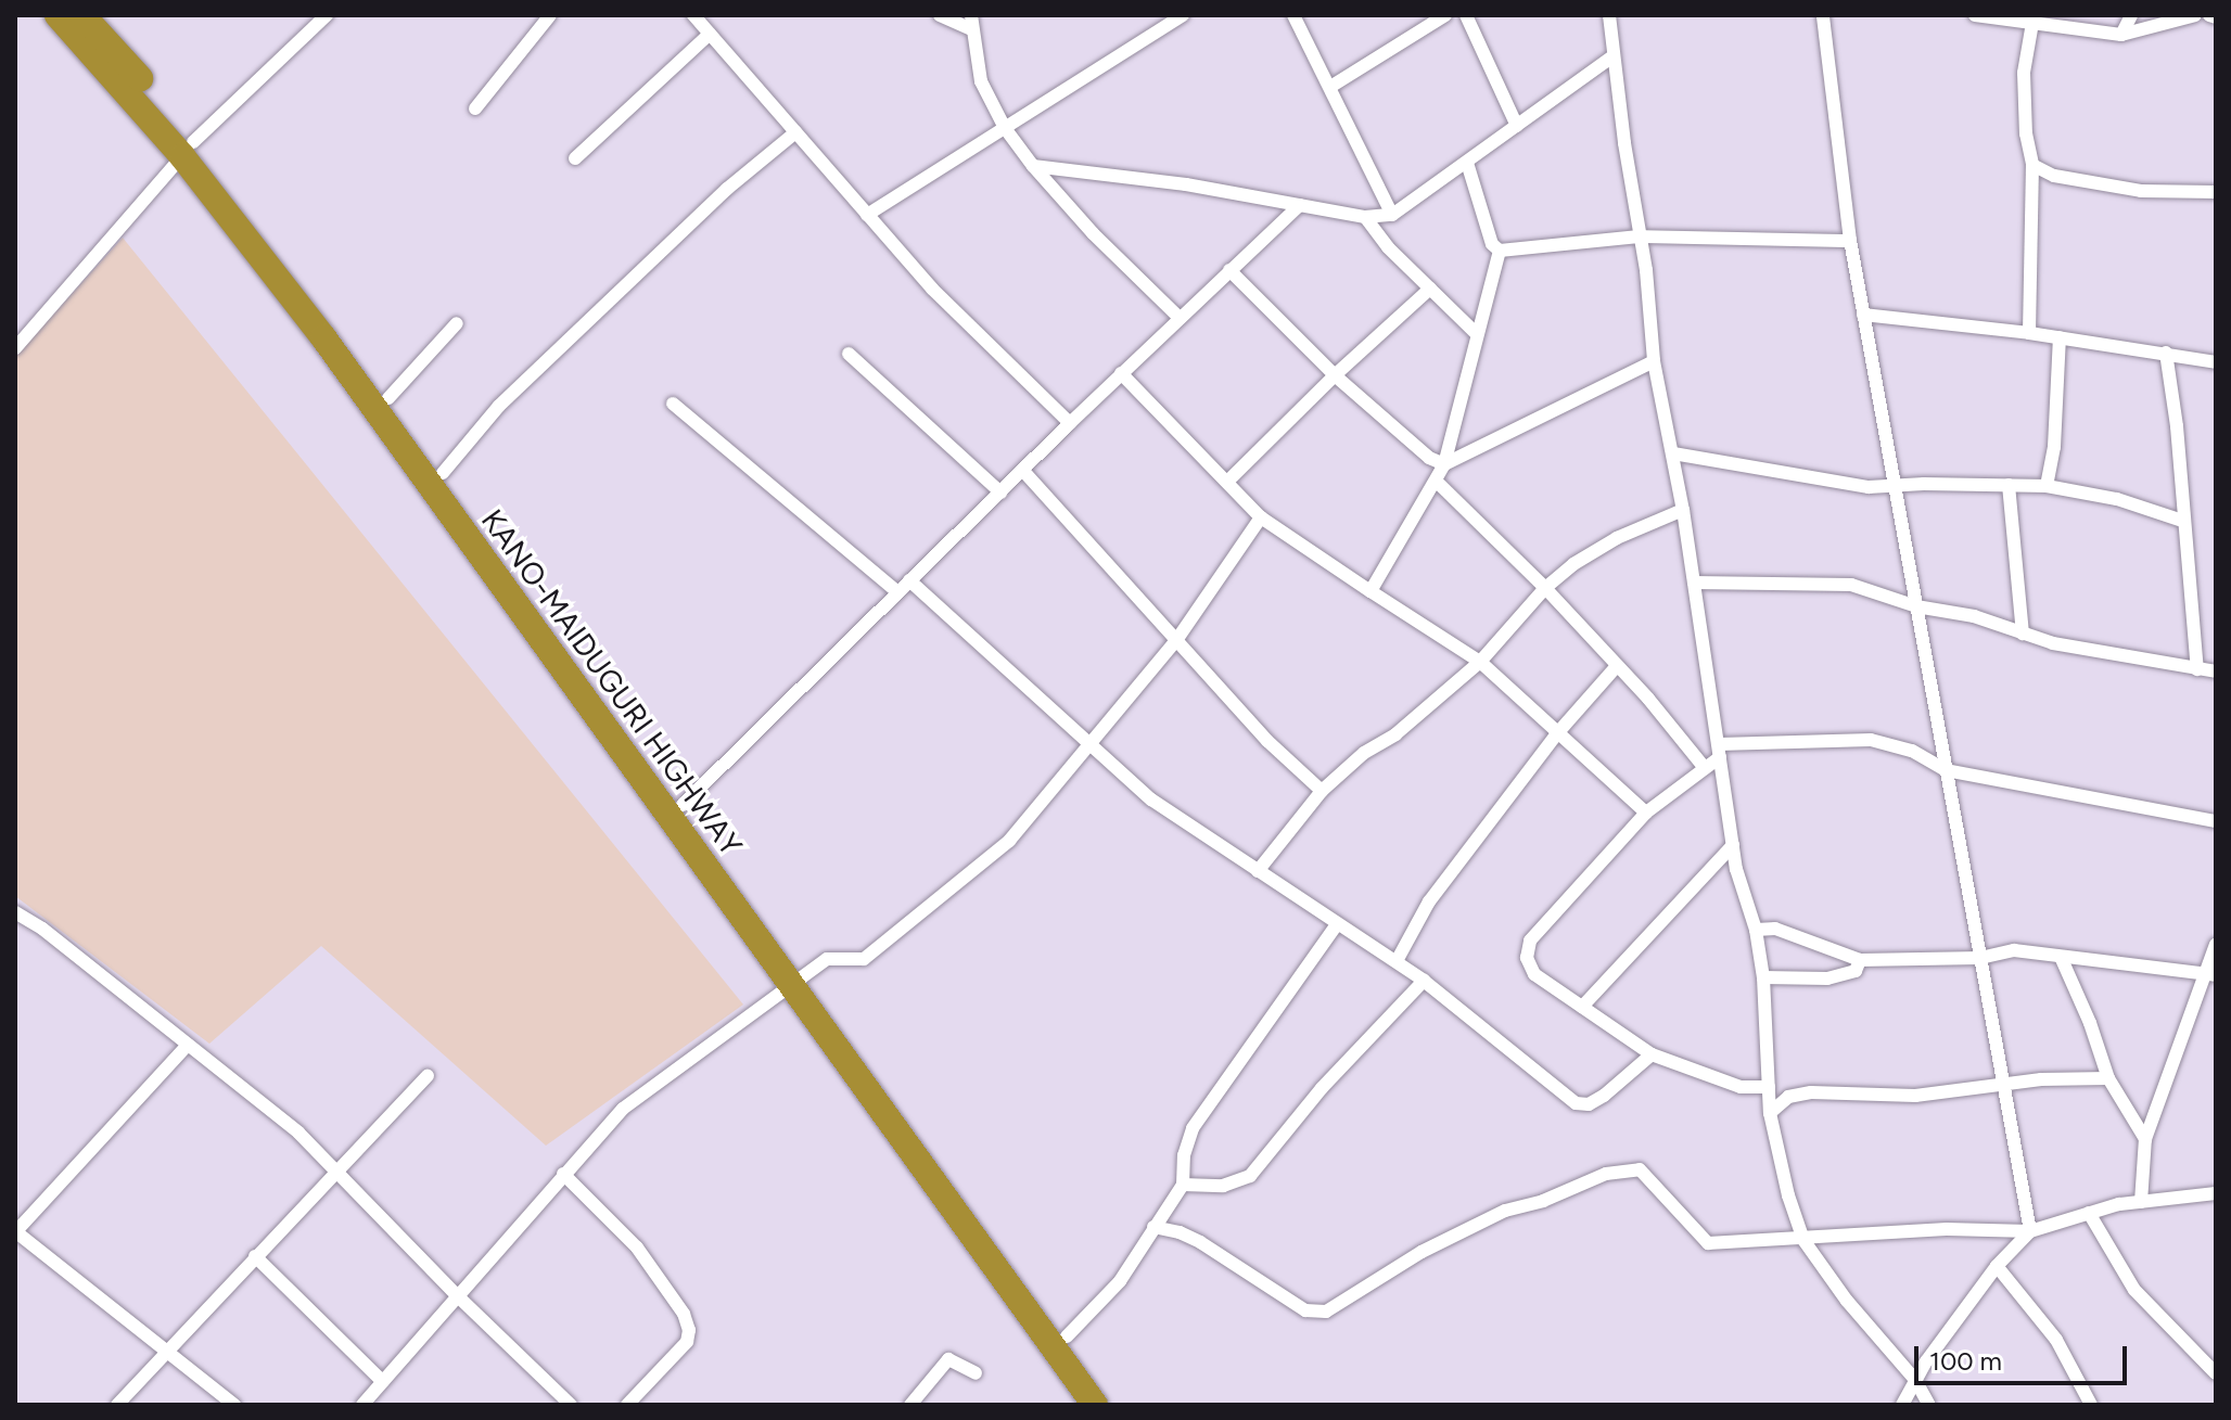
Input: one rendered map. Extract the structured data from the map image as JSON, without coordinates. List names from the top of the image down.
{
  "streets": {
    "highway": ["KANO-MAIDUGURI HIGHWAY"]
  },
  "scale_bar": "100 m"
}
